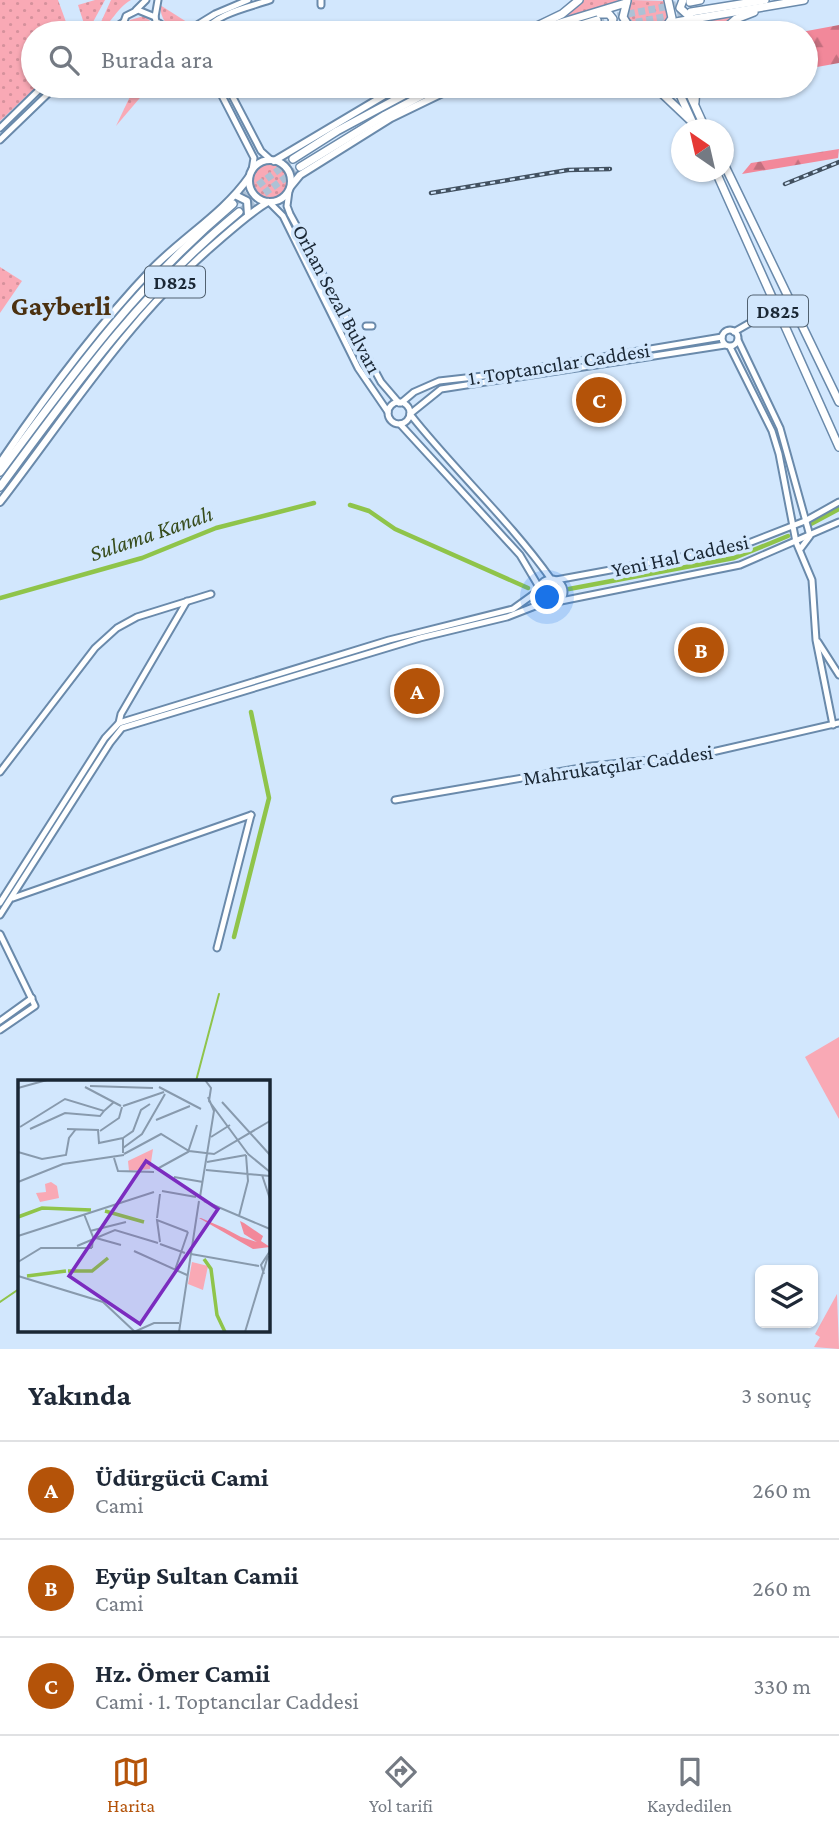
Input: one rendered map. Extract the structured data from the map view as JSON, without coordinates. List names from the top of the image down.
{
  "streets": {
    "highway": ["D825"],
    "street": [
      "Orhan Sezal Bulvarı",
      "1. Toptancılar Caddesi",
      "Yeni Hal Caddesi",
      "Mahrukatçılar Caddesi"
    ]
  },
  "crossings": [
    ["D825", "Orhan Sezal Bulvarı"],
    ["Orhan Sezal Bulvarı", "1. Toptancılar Caddesi"],
    ["Orhan Sezal Bulvarı", "Yeni Hal Caddesi"]
  ],
  "districts": ["Gayberli"],
  "water": ["Sulama Kanalı"],
  "north": "top left",
  "page": {
    "search": "Burada ara",
    "pins": ["C", "B", "A"],
    "heading": ["Yakında", "3 sonuç"],
    "list": [
      {
        "mark": "A",
        "name": "Üdürgücü Cami",
        "note": "Cami",
        "value": "260 m"
      },
      {
        "mark": "B",
        "name": "Eyüp Sultan Camii",
        "note": "Cami",
        "value": "260 m"
      },
      {
        "mark": "C",
        "name": "Hz. Ömer Camii",
        "note": "Cami · 1. Toptancılar Caddesi",
        "value": "330 m"
      }
    ],
    "nav": ["Harita", "Yol tarifi", "Kaydedilen"]
  }
}
